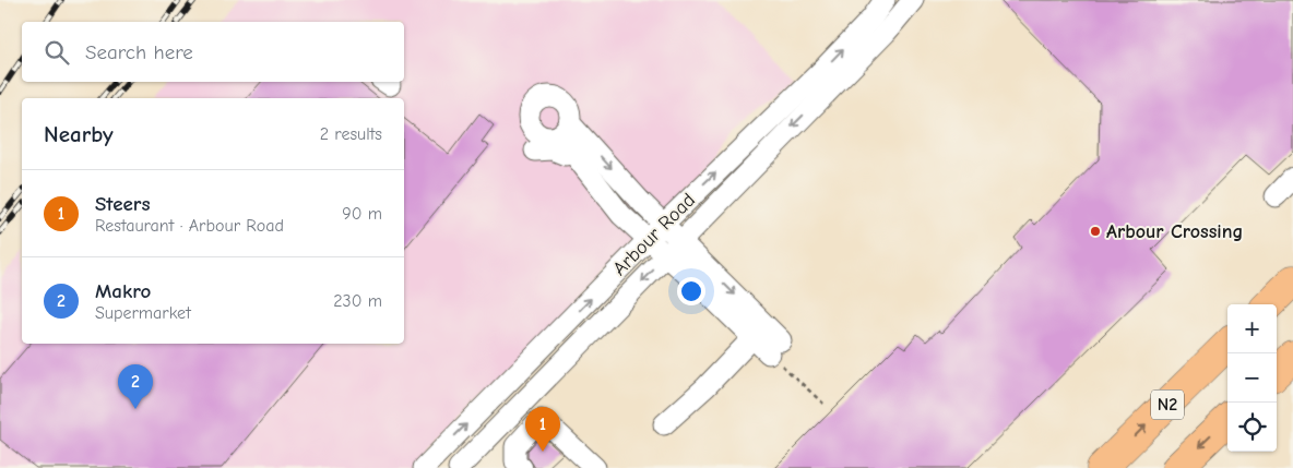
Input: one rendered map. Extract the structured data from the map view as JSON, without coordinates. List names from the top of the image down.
{
  "streets": {
    "highway": ["N2"],
    "street": ["Arbour Road"]
  },
  "places": ["Arbour Crossing"],
  "page": {
    "search": "Search here",
    "heading": ["Nearby", "2 results"],
    "list": [
      {
        "mark": "1",
        "name": "Steers",
        "note": "Restaurant · Arbour Road",
        "value": "90 m"
      },
      {
        "mark": "2",
        "name": "Makro",
        "note": "Supermarket",
        "value": "230 m"
      }
    ],
    "map_buttons": ["+", "−"],
    "pins": ["2", "1"]
  }
}
